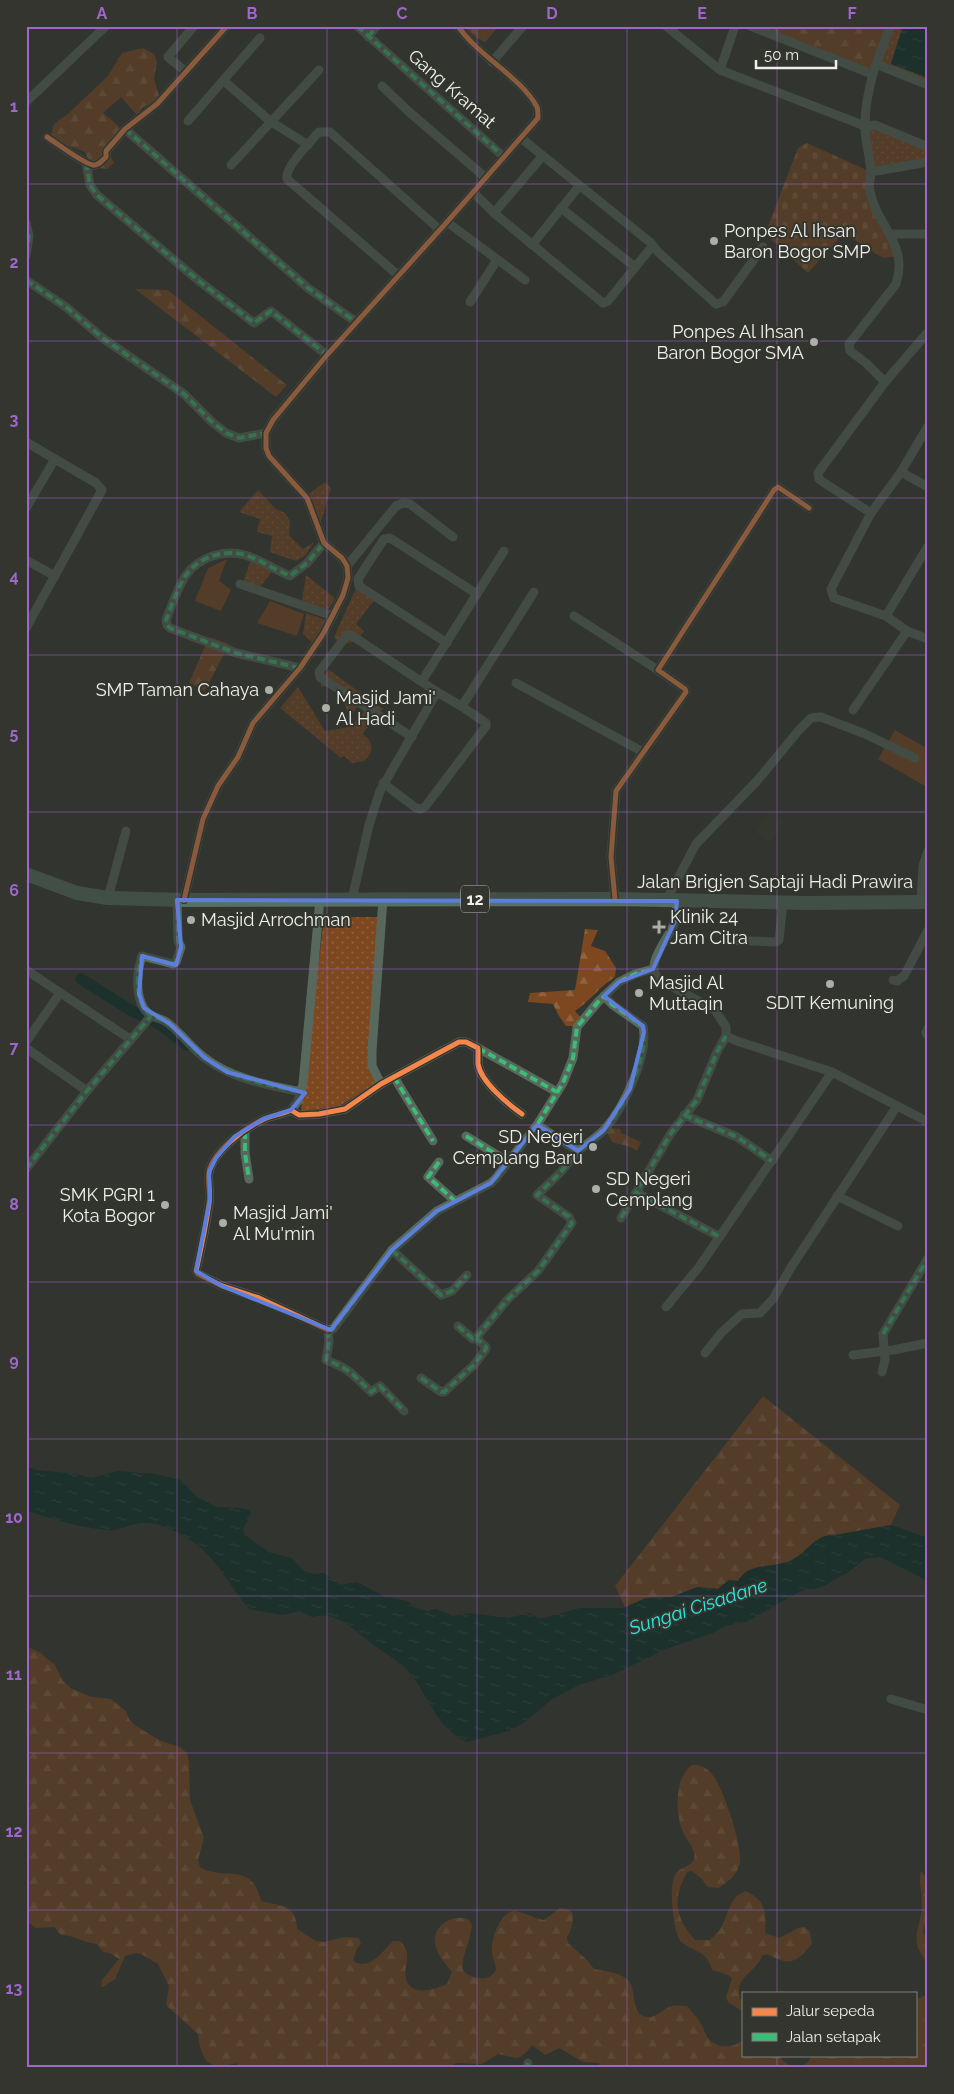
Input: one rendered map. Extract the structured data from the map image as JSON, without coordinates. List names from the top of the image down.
{
  "streets": {
    "main road": ["Jalan Brigjen Saptaji Hadi Prawira", "12"],
    "street": ["Gang Kramat"]
  },
  "water": ["Sungai Cisadane"],
  "places": {
    "other": [
      "Ponpes Al Ihsan Baron Bogor SMP",
      "Ponpes Al Ihsan Baron Bogor SMA",
      "SMP Taman Cahaya",
      "Masjid Jami' Al Hadi",
      "Masjid Arrochman",
      "SDIT Kemuning",
      "Masjid Al Muttaqin",
      "SD Negeri Cemplang Baru",
      "SD Negeri Cemplang",
      "SMK PGRI 1 Kota Bogor",
      "Masjid Jami' Al Mu'min"
    ],
    "health": ["Klinik 24 Jam Citra"]
  },
  "legend": ["Jalur sepeda", "Jalan setapak"],
  "scale_bar": "50 m",
  "grid": {
    "columns": [
      "A",
      "B",
      "C",
      "D",
      "E",
      "F"
    ],
    "rows": [
      "1",
      "2",
      "3",
      "4",
      "5",
      "6",
      "7",
      "8",
      "9",
      "10",
      "11",
      "12",
      "13"
    ]
  }
}
